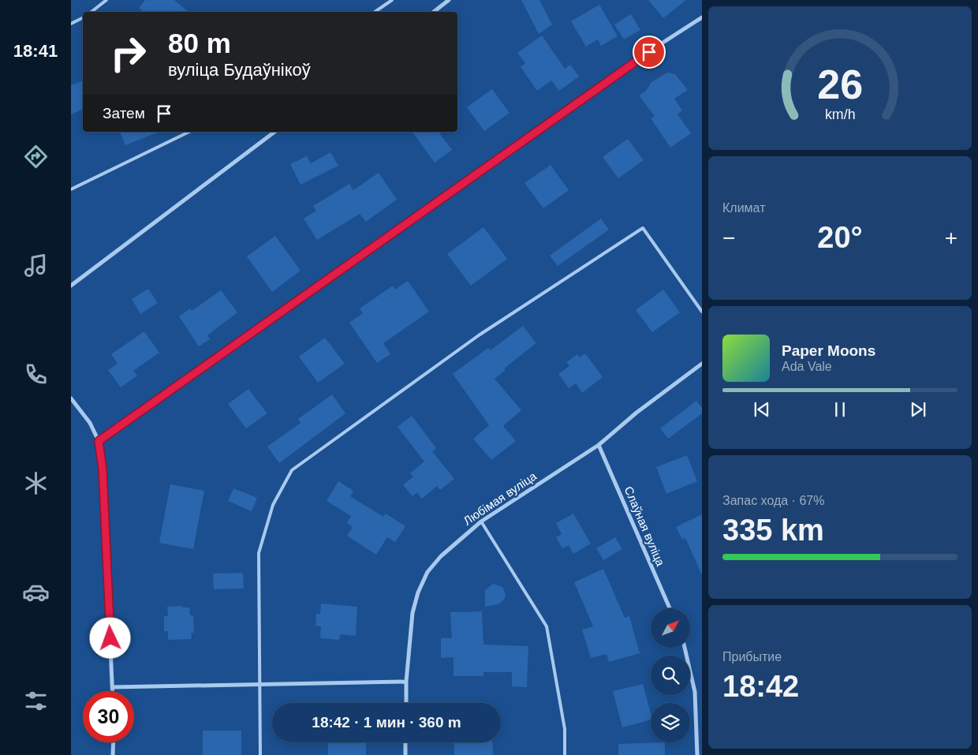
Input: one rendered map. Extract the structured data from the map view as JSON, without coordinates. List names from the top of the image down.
{
  "streets": {
    "street": ["Любімая вуліца", "Слаўная вуліца"]
  },
  "crossings": [
    ["Любімая вуліца", "Слаўная вуліца"]
  ],
  "north": "top right",
  "page": {
    "tabs": "18:41",
    "turn": ["80 m", "вуліца Будаўнікоў"],
    "then": "Затем",
    "tile": [
      "Климат",
      ["Запас хода · 67%", "335 km"],
      ["Прибытие", "18:42"]
    ],
    "heat": ["−", "20°", "+"],
    "song": ["Paper Moons", "Ada Vale"],
    "limit": "30",
    "trip": "18:42 · 1 мин · 360 m",
    "gauge": ["26", "km/h"]
  }
}
